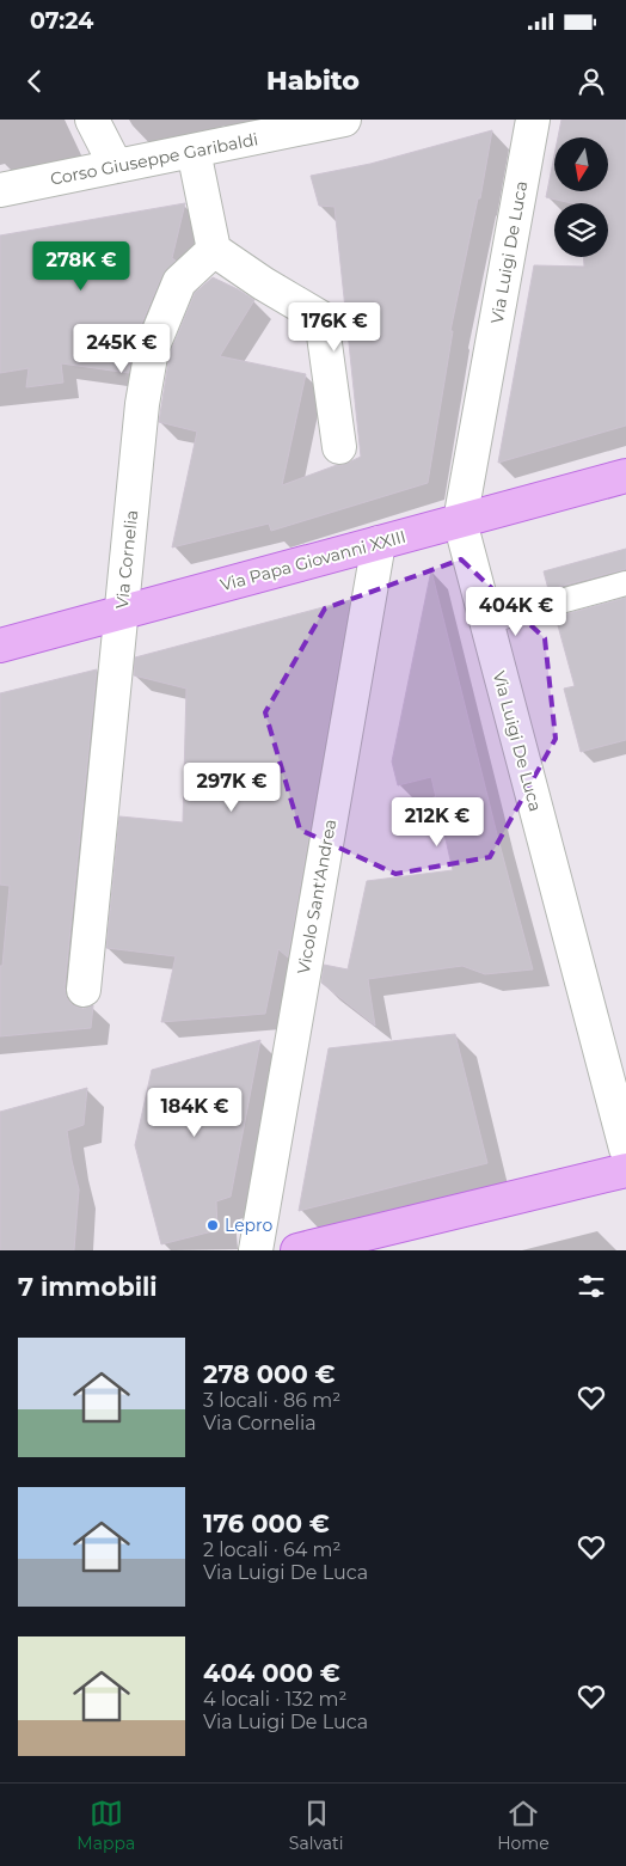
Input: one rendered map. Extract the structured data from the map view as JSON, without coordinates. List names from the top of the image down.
{
  "streets": {
    "main road": ["Via Papa Giovanni XXIII"],
    "street": [
      "Corso Giuseppe Garibaldi",
      "Via Luigi De Luca",
      "Via Cornelia",
      "Vicolo Sant'Andrea"
    ]
  },
  "crossings": [
    ["Via Luigi De Luca", "Via Papa Giovanni XXIII"],
    ["Via Cornelia", "Via Papa Giovanni XXIII"],
    ["Via Papa Giovanni XXIII", "Vicolo Sant'Andrea"]
  ],
  "places": ["Lepro"],
  "north": "bottom",
  "page": {
    "status": "07:24",
    "header": "Habito",
    "price": [
      "278K €",
      "176K €",
      "245K €",
      "404K €",
      "297K €",
      "212K €",
      "184K €"
    ],
    "heading": "7 immobili",
    "list": [
      {
        "name": "278 000 €",
        "note": "3 locali · 86 m² · Via Cornelia"
      },
      {
        "name": "176 000 €",
        "note": "2 locali · 64 m² · Via Luigi De Luca"
      },
      {
        "name": "404 000 €",
        "note": "4 locali · 132 m² · Via Luigi De Luca"
      }
    ],
    "tabs": ["Mappa", "Salvati", "Home"]
  }
}
